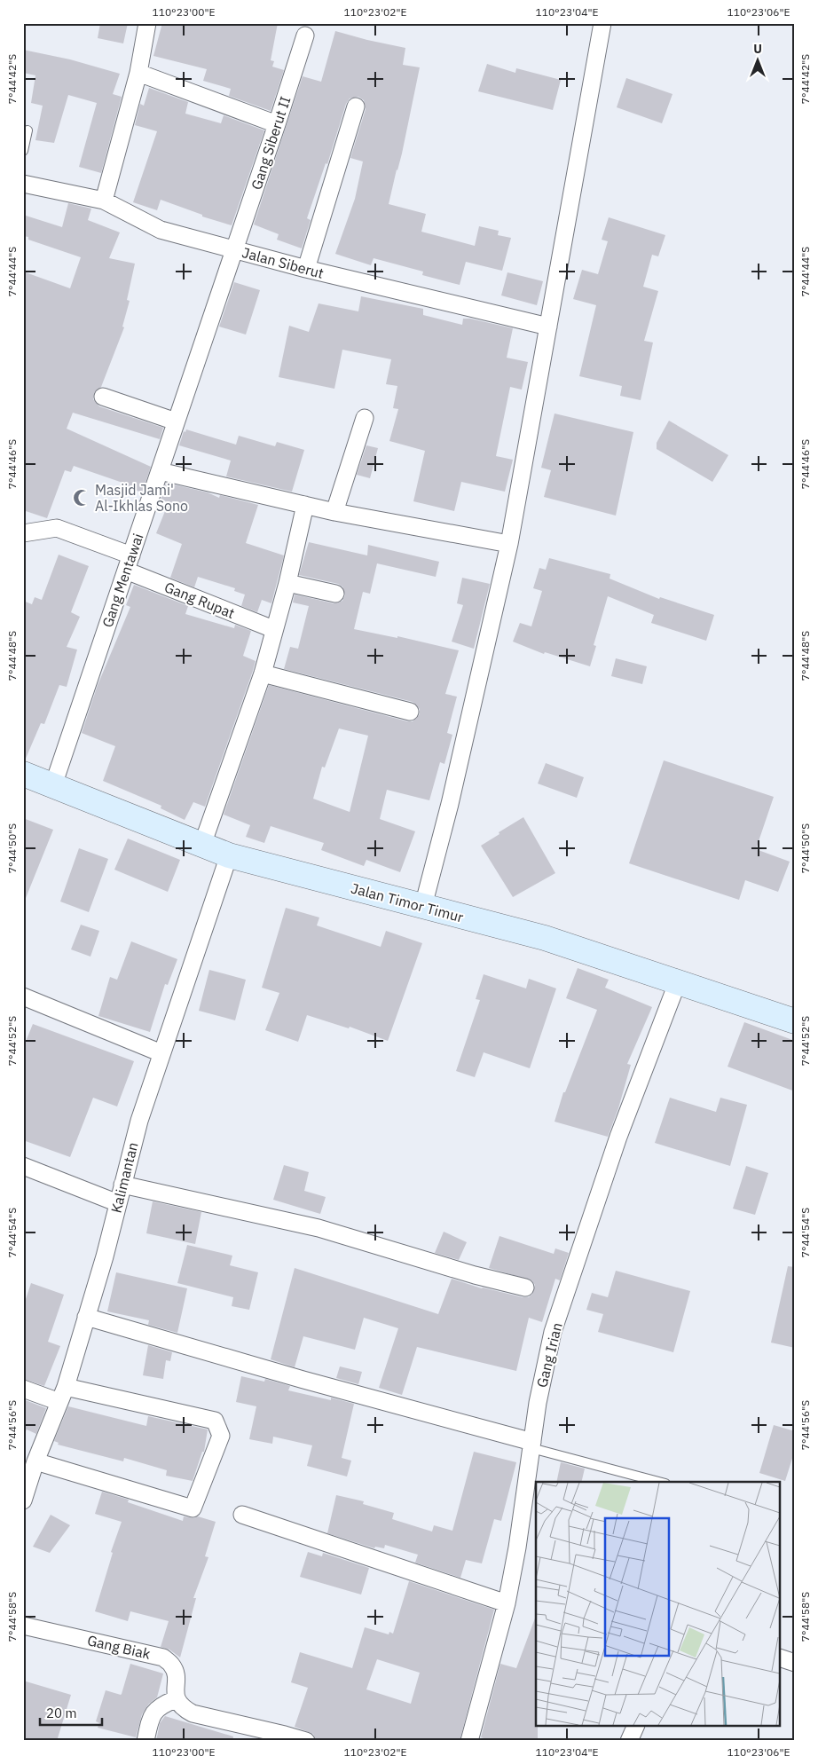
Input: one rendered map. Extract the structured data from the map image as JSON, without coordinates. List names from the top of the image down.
{
  "streets": {
    "street": [
      "Gang Siberut II",
      "Jalan Siberut",
      "Gang Mentawai",
      "Gang Rupat",
      "Jalan Timor Timur",
      "Kalimantan",
      "Gang Irian",
      "Gang Biak"
    ]
  },
  "crossings": [
    ["Gang Siberut II", "Jalan Siberut"],
    ["Gang Siberut II", "Gang Mentawai"],
    ["Jalan Siberut", "Gang Mentawai"],
    ["Gang Mentawai", "Gang Rupat"],
    ["Gang Mentawai", "Jalan Timor Timur"],
    ["Jalan Timor Timur", "Kalimantan"],
    ["Jalan Timor Timur", "Gang Irian"]
  ],
  "places": {
    "mosque": ["Masjid Jami' Al-Ikhlas Sono"]
  },
  "scale_bar": "20 m",
  "north": "top",
  "coordinates": [
    "110°23'00\"E",
    "110°23'02\"E",
    "110°23'04\"E",
    "110°23'06\"E",
    "7°44'42\"S",
    "7°44'44\"S",
    "7°44'46\"S",
    "7°44'48\"S",
    "7°44'50\"S",
    "7°44'52\"S",
    "7°44'54\"S",
    "7°44'56\"S",
    "7°44'58\"S"
  ]
}
